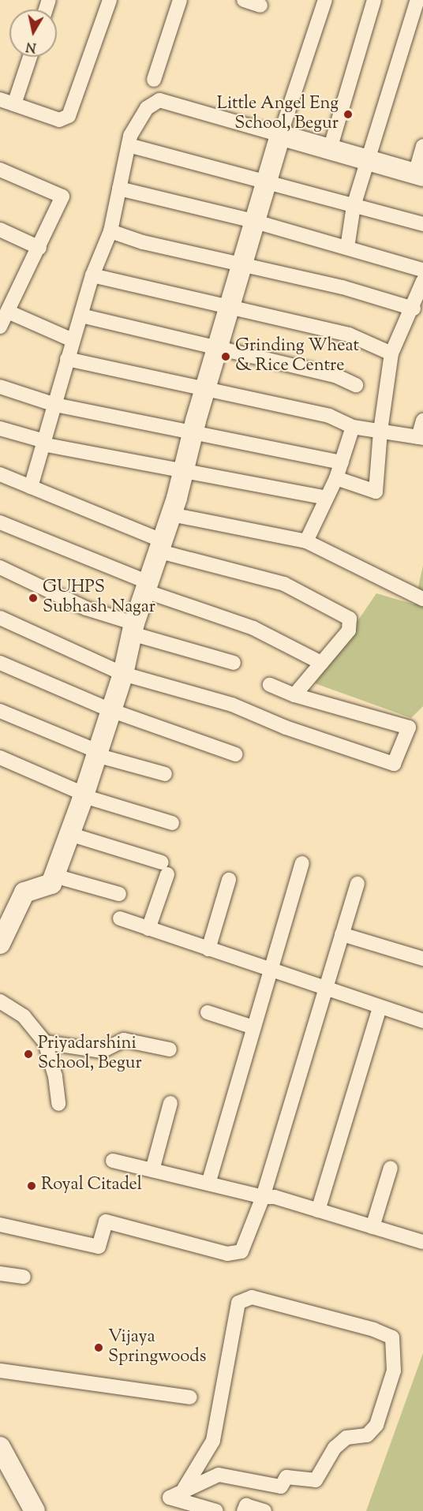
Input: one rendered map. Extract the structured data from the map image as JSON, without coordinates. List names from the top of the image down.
{
  "places": [
    "Little Angel Eng School, Begur",
    "Grinding Wheat & Rice Centre",
    "GUHPS Subhash Nagar",
    "Priyadarshini School, Begur",
    "Royal Citadel",
    "Vijaya Springwoods"
  ],
  "north": "bottom"
}
